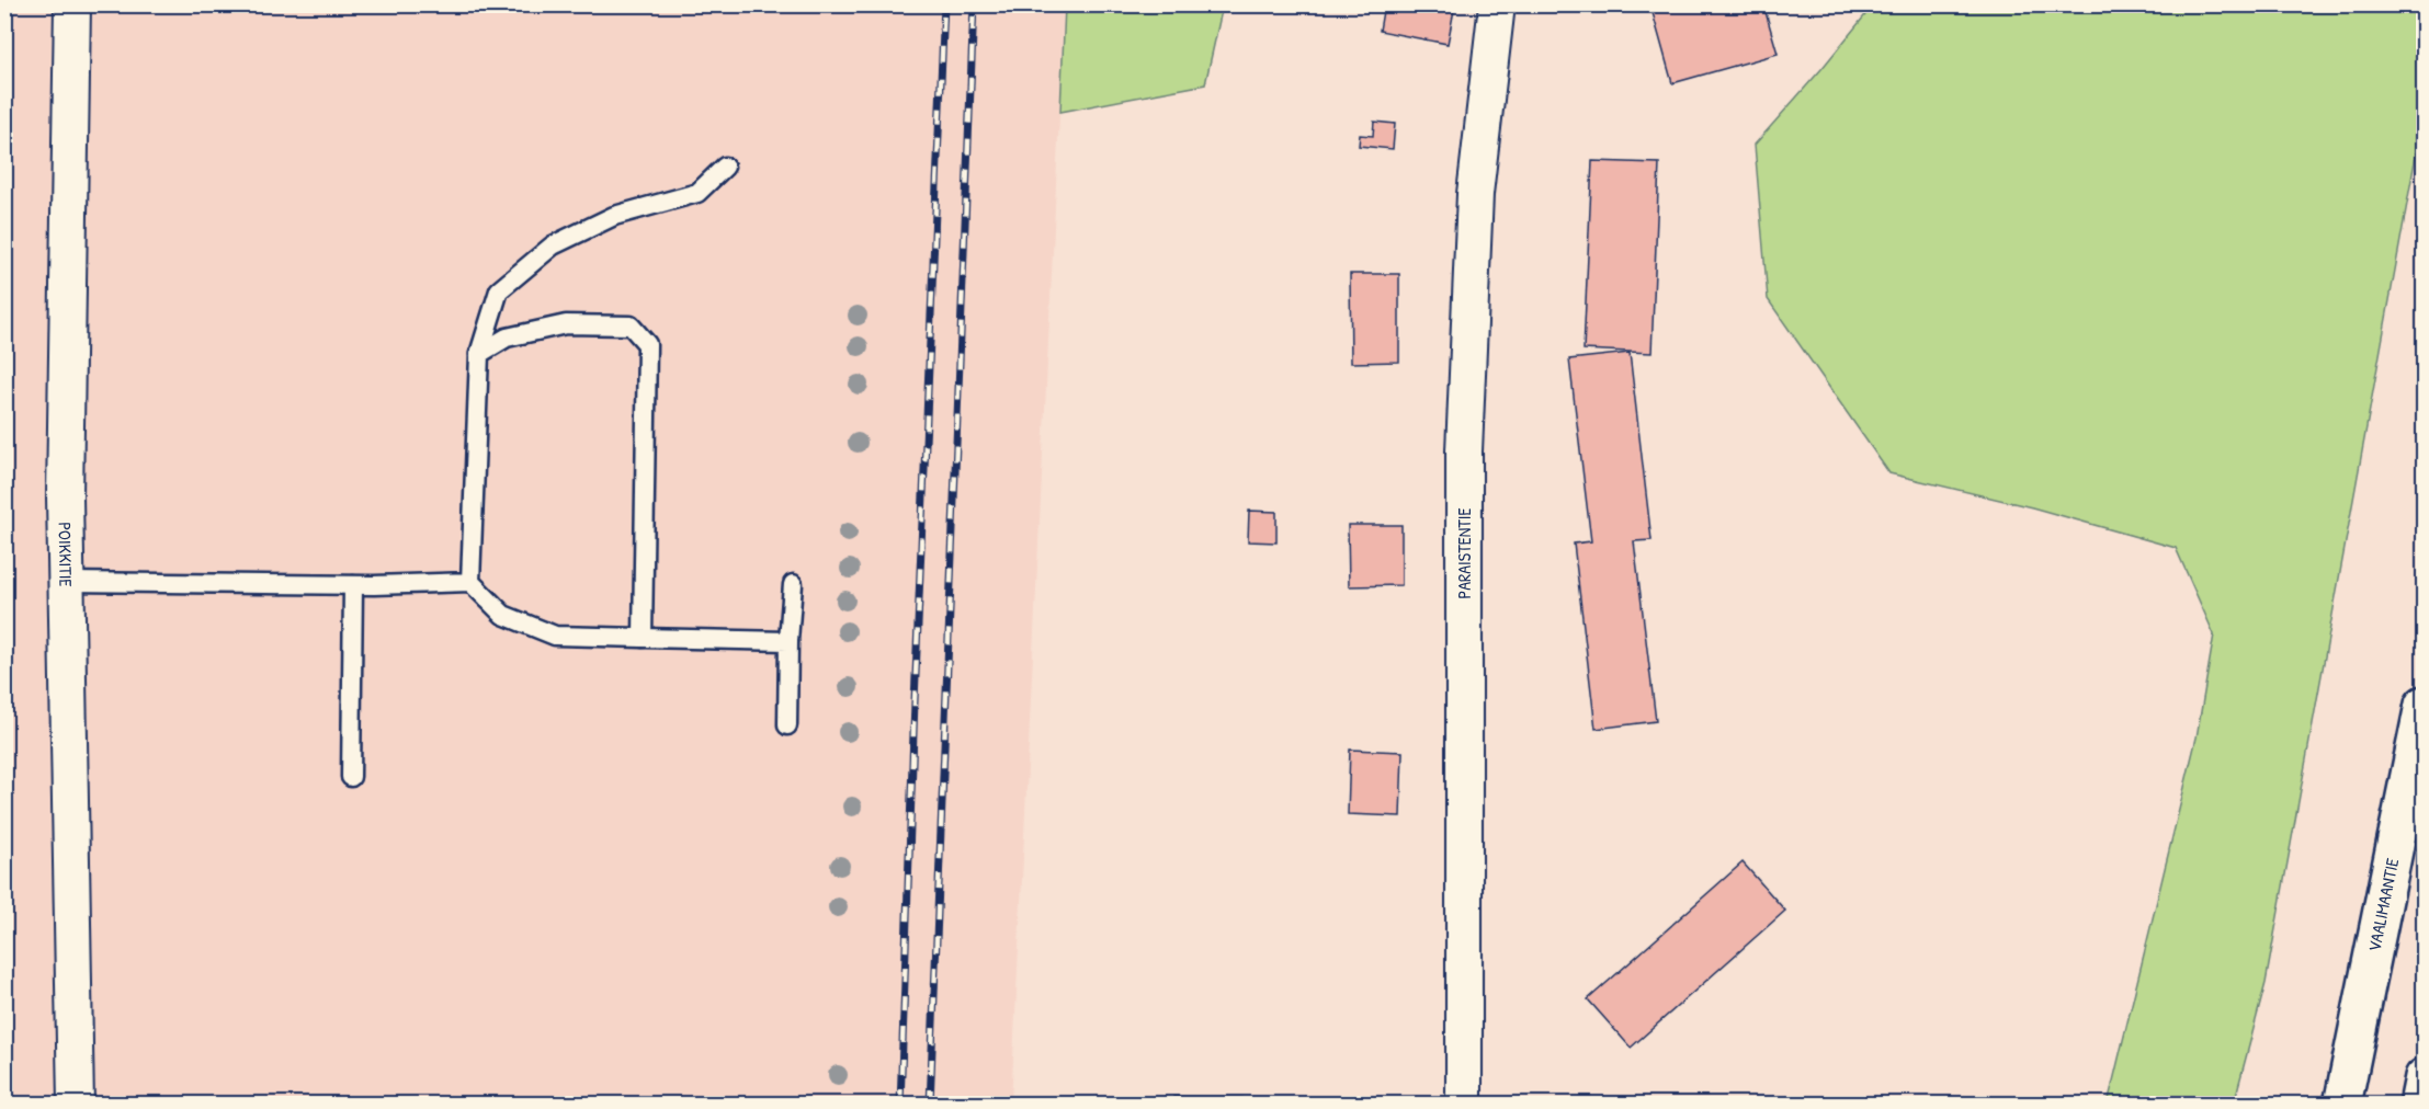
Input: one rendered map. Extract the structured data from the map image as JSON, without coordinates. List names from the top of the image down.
{
  "streets": {
    "main road": ["VAALIMAANTIE"],
    "street": ["PARAISTENTIE", "POIKKITIE"]
  }
}
